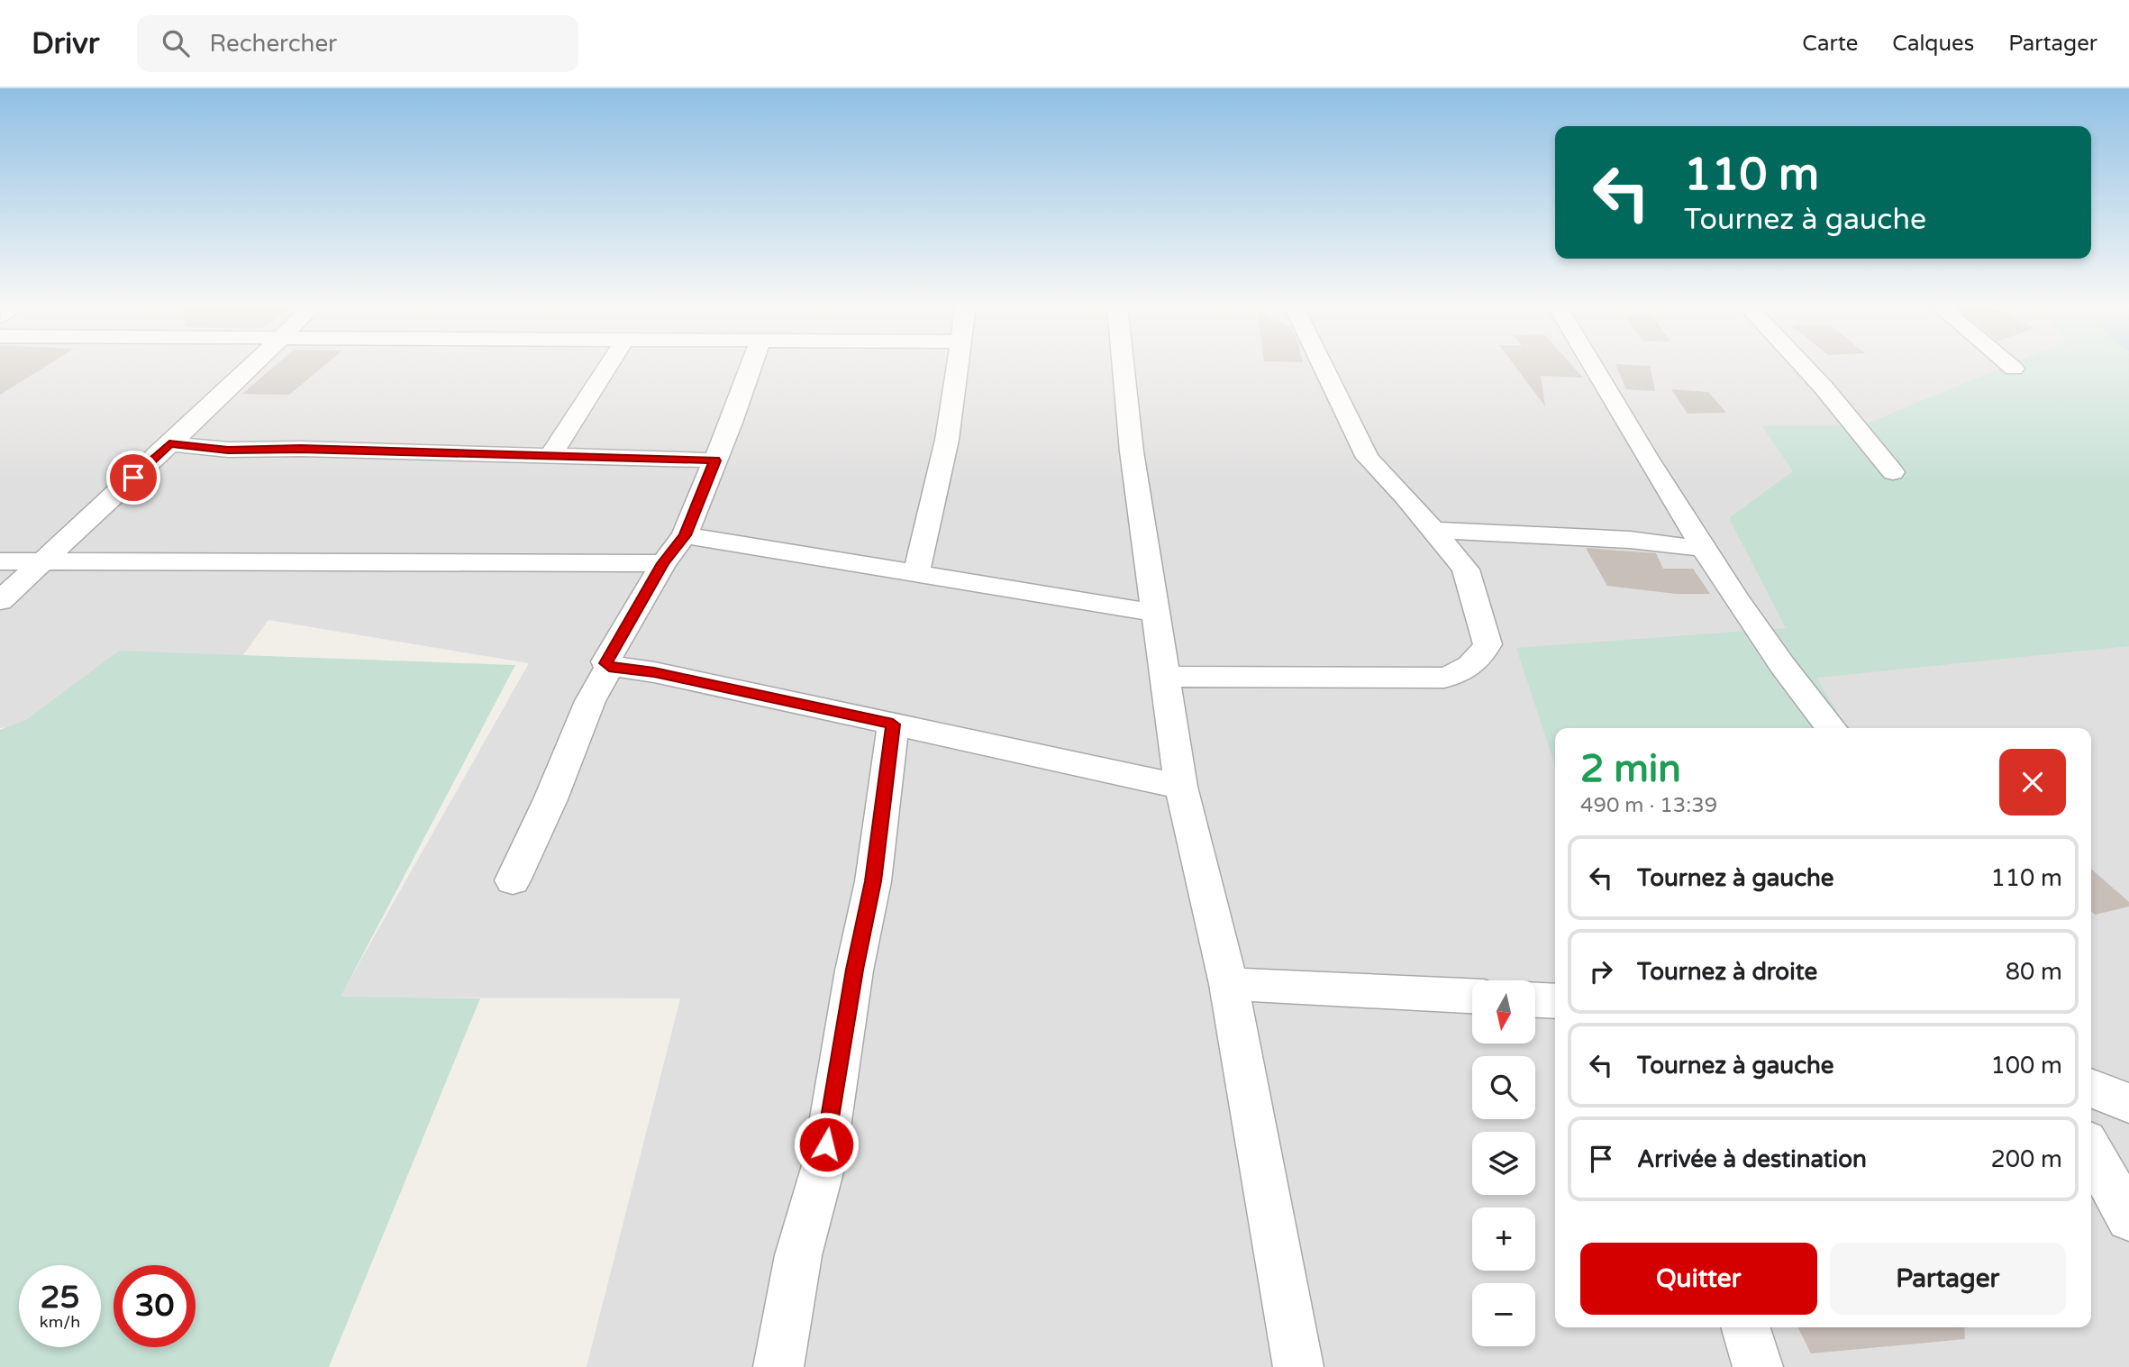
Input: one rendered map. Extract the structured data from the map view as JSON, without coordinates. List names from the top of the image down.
{
  "north": "bottom",
  "page": {
    "header": "Drivr",
    "search": "Rechercher",
    "nav": ["Carte", "Calques", "Partager"],
    "turn": ["110 m", "Tournez à gauche"],
    "heading": ["2 min", "490 m · 13:39"],
    "list": [
      {
        "name": "Tournez à gauche",
        "value": "110 m"
      },
      {
        "name": "Tournez à droite",
        "value": "80 m"
      },
      {
        "name": "Tournez à gauche",
        "value": "100 m"
      },
      {
        "name": "Arrivée à destination",
        "value": "200 m"
      }
    ],
    "map_buttons": ["+", "−"],
    "buttons": ["Quitter", "Partager"],
    "speed": "25 km/h",
    "limit": "30"
  }
}
